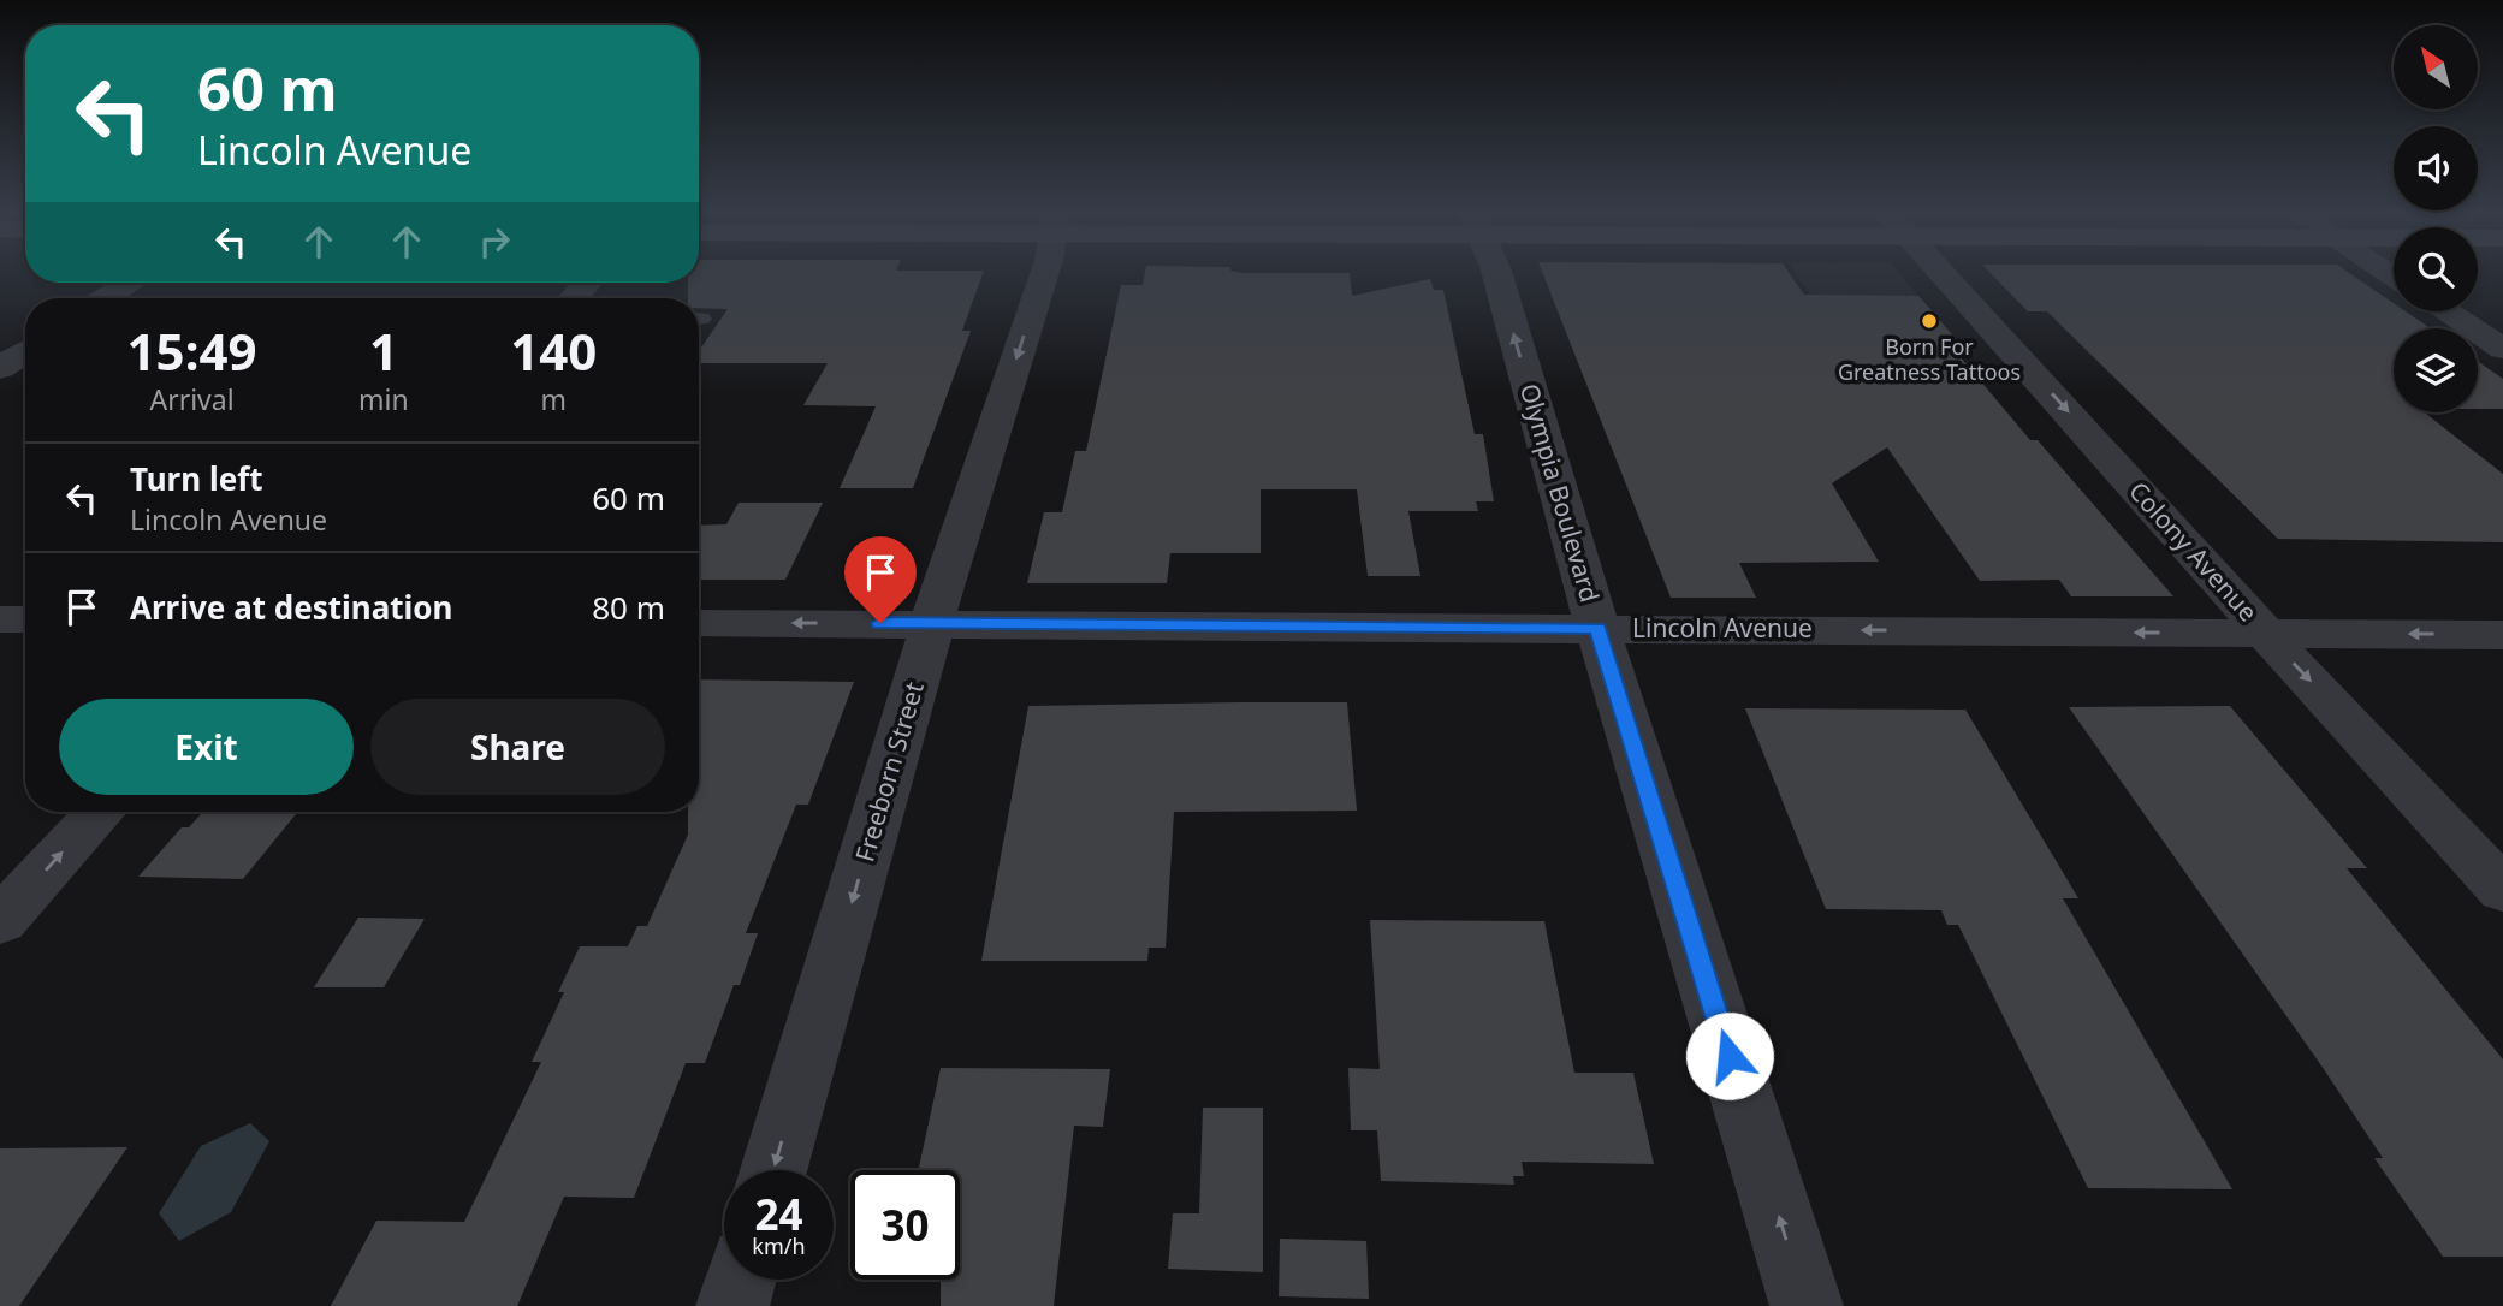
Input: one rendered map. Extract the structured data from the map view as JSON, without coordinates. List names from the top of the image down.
{
  "streets": {
    "street": [
      "Olympia Boulevard",
      "Colony Avenue",
      "Lincoln Avenue",
      "Freeborn Street"
    ]
  },
  "crossings": [
    ["Olympia Boulevard", "Lincoln Avenue"],
    ["Colony Avenue", "Lincoln Avenue"],
    ["Lincoln Avenue", "Freeborn Street"]
  ],
  "one_way": [
    "Olympia Boulevard",
    "Colony Avenue",
    "Lincoln Avenue",
    "Freeborn Street"
  ],
  "places": ["Born For Greatness Tattoos"],
  "north": "top left",
  "page": {
    "turn": ["60 m", "Lincoln Avenue"],
    "eta": [
      "15:49",
      "Arrival",
      "1",
      "min",
      "140",
      "m"
    ],
    "list": [
      {
        "name": "Turn left",
        "note": "Lincoln Avenue",
        "value": "60 m"
      },
      {
        "name": "Arrive at destination",
        "value": "80 m"
      }
    ],
    "buttons": ["Exit", "Share"],
    "speed": "24 km/h",
    "limit": "30"
  }
}
